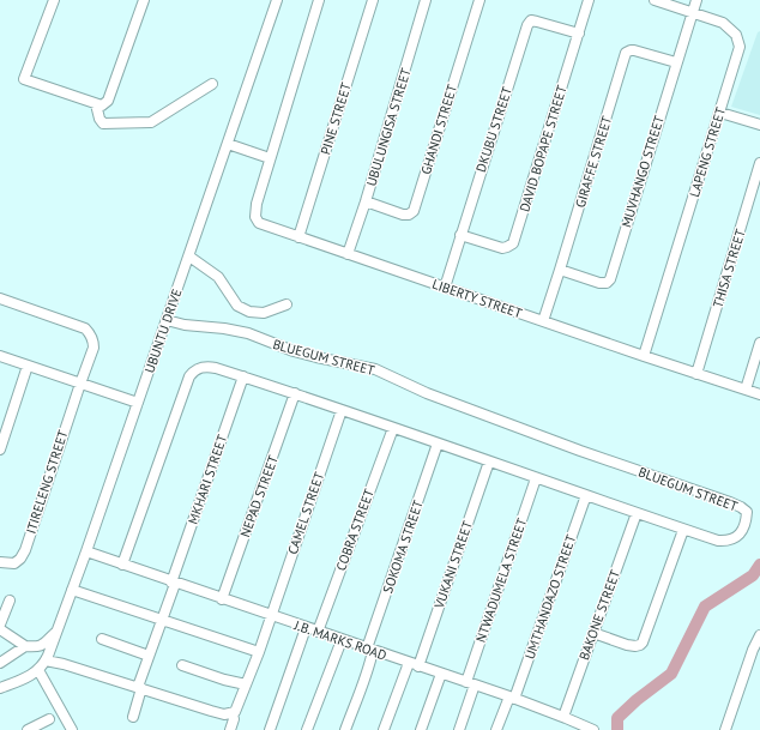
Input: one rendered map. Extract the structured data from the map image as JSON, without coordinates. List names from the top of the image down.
{
  "streets": {
    "street": [
      "PINE STREET",
      "UBULUNGISA STREET",
      "GHANDI STREET",
      "DKUBU STREET",
      "DAVID BOPAPE STREET",
      "LAPENG STREET",
      "GIRAFFE STREET",
      "MUVHANGO STREET",
      "THISA STREET",
      "LIBERTY STREET",
      "UBUNTU DRIVE",
      "BLUEGUM STREET",
      "MKHARI STREET",
      "ITIRELENG STREET",
      "NEPAD STREET",
      "CAMEL STREET",
      "COBRA STREET",
      "SOKOMA STREET",
      "VUKANI STREET",
      "NTWADUMELA STREET",
      "UMTHANDAZO STREET",
      "BAKONE STREET",
      "J.B. MARKS ROAD"
    ]
  },
  "crossings": [
    ["PINE STREET", "LIBERTY STREET"],
    ["UBULUNGISA STREET", "GHANDI STREET"],
    ["UBULUNGISA STREET", "LIBERTY STREET"],
    ["DKUBU STREET", "DAVID BOPAPE STREET"],
    ["DKUBU STREET", "LIBERTY STREET"],
    ["LAPENG STREET", "MUVHANGO STREET"],
    ["LAPENG STREET", "LIBERTY STREET"],
    ["GIRAFFE STREET", "MUVHANGO STREET"],
    ["GIRAFFE STREET", "LIBERTY STREET"],
    ["THISA STREET", "LIBERTY STREET"],
    ["UBUNTU DRIVE", "BLUEGUM STREET"],
    ["UBUNTU DRIVE", "J.B. MARKS ROAD"],
    ["BLUEGUM STREET", "MKHARI STREET"],
    ["BLUEGUM STREET", "NEPAD STREET"],
    ["BLUEGUM STREET", "CAMEL STREET"],
    ["BLUEGUM STREET", "COBRA STREET"],
    ["BLUEGUM STREET", "SOKOMA STREET"],
    ["BLUEGUM STREET", "VUKANI STREET"],
    ["BLUEGUM STREET", "NTWADUMELA STREET"],
    ["BLUEGUM STREET", "UMTHANDAZO STREET"],
    ["BLUEGUM STREET", "BAKONE STREET"],
    ["BLUEGUM STREET", "J.B. MARKS ROAD"],
    ["MKHARI STREET", "J.B. MARKS ROAD"],
    ["NEPAD STREET", "J.B. MARKS ROAD"],
    ["CAMEL STREET", "J.B. MARKS ROAD"],
    ["COBRA STREET", "J.B. MARKS ROAD"],
    ["SOKOMA STREET", "J.B. MARKS ROAD"],
    ["VUKANI STREET", "J.B. MARKS ROAD"],
    ["NTWADUMELA STREET", "J.B. MARKS ROAD"],
    ["UMTHANDAZO STREET", "J.B. MARKS ROAD"],
    ["BAKONE STREET", "J.B. MARKS ROAD"]
  ]
}
